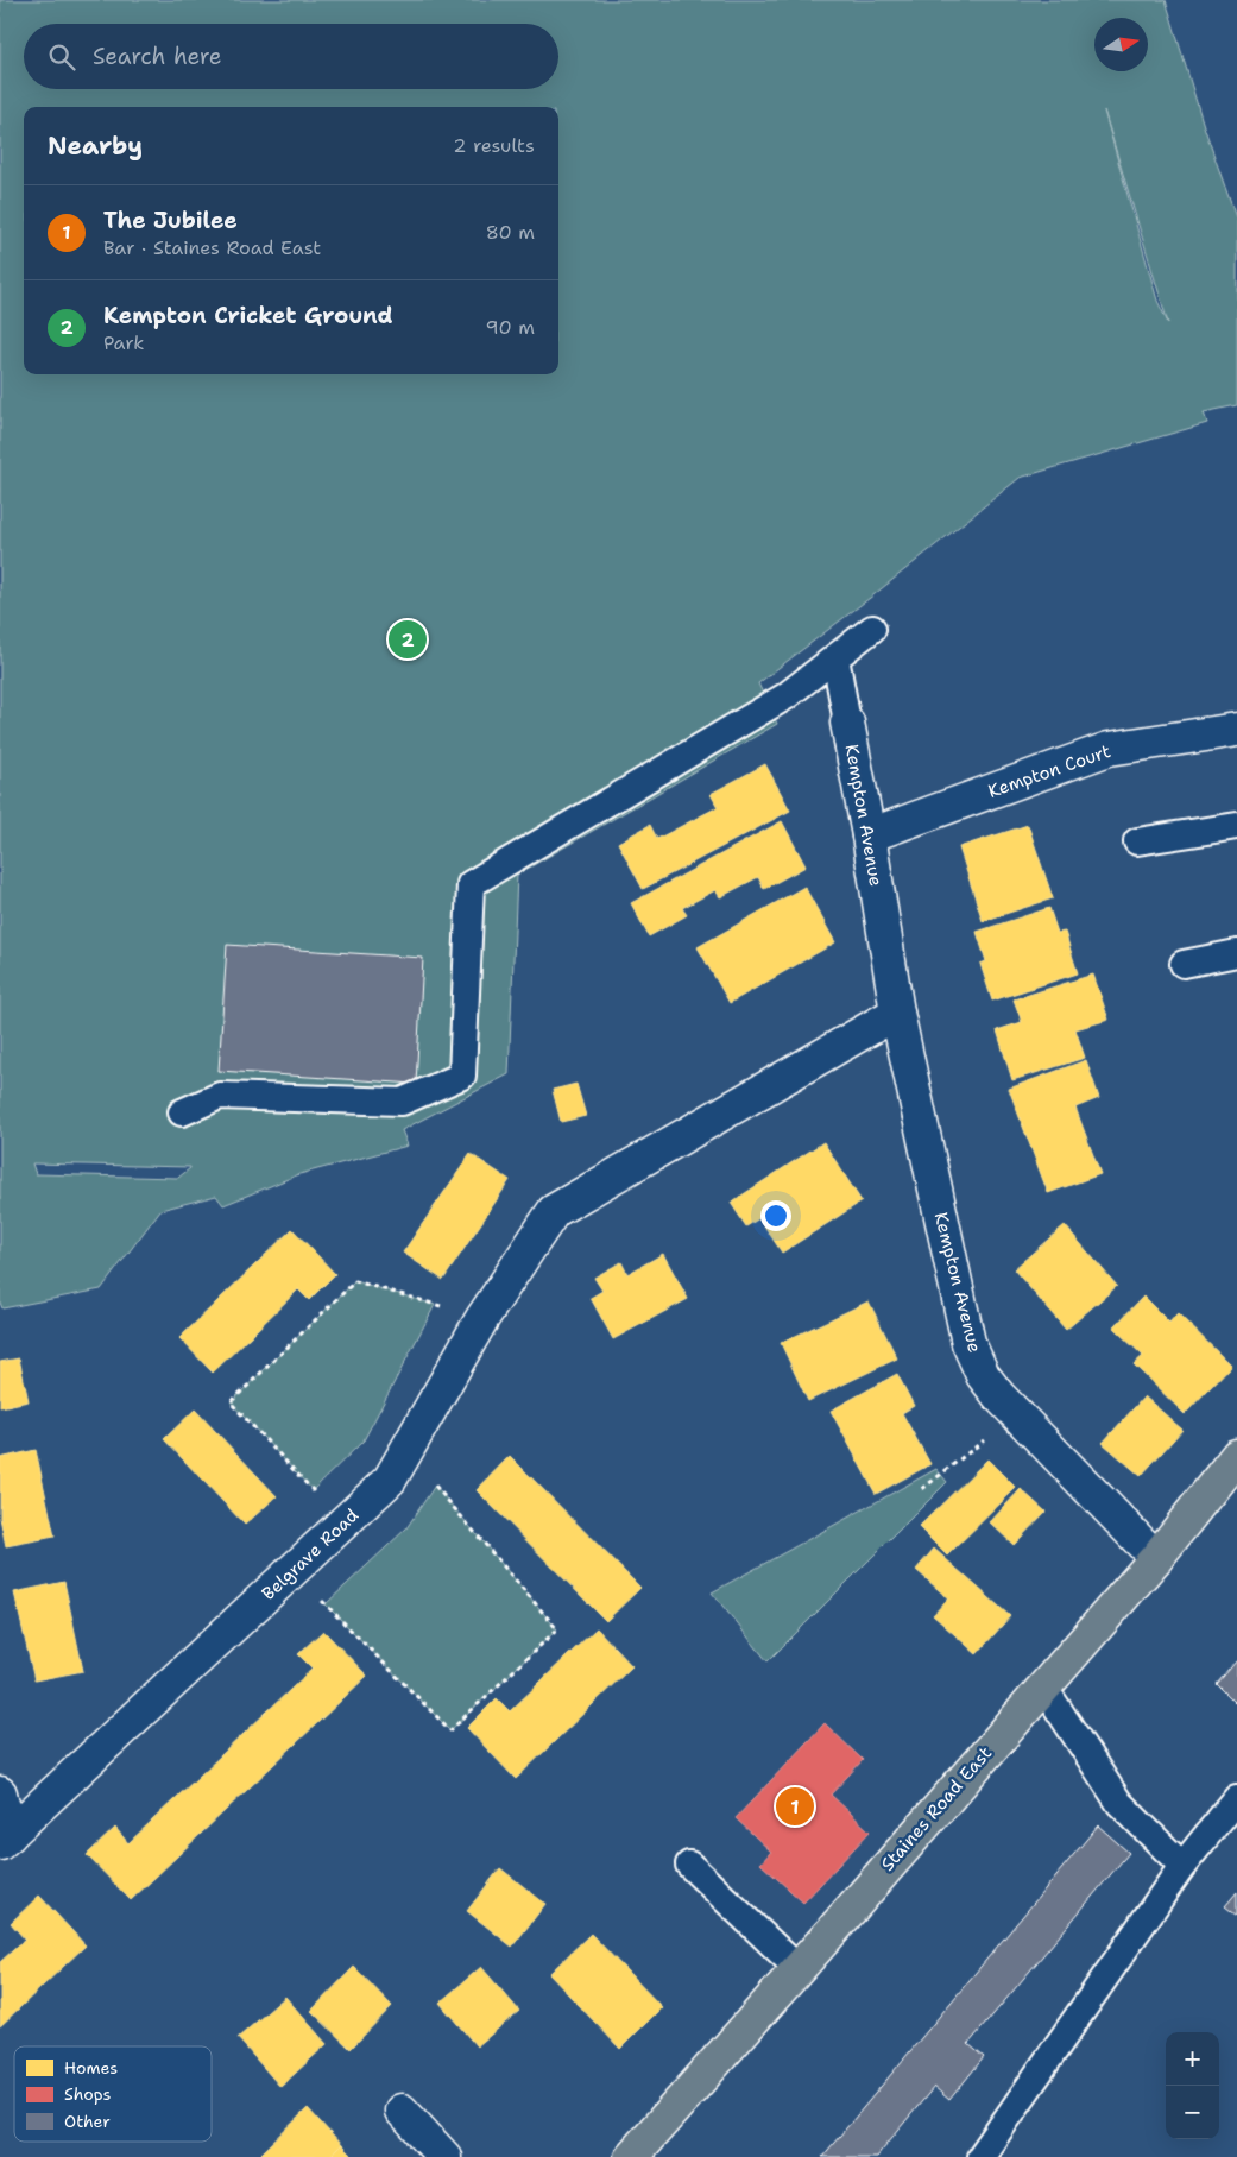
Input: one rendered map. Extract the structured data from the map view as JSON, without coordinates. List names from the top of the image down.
{
  "streets": {
    "highway": ["Staines Road East"],
    "street": ["Kempton Court", "Kempton Avenue", "Belgrave Road"]
  },
  "crossings": [
    ["Kempton Court", "Kempton Avenue"],
    ["Kempton Avenue", "Belgrave Road"],
    ["Kempton Avenue", "Staines Road East"]
  ],
  "legend": ["Homes", "Shops", "Other"],
  "north": "right",
  "page": {
    "search": "Search here",
    "heading": ["Nearby", "2 results"],
    "list": [
      {
        "mark": "1",
        "name": "The Jubilee",
        "note": "Bar · Staines Road East",
        "value": "80 m"
      },
      {
        "mark": "2",
        "name": "Kempton Cricket Ground",
        "note": "Park",
        "value": "90 m"
      }
    ],
    "pins": ["2", "1"],
    "map_buttons": ["+", "−"]
  }
}
